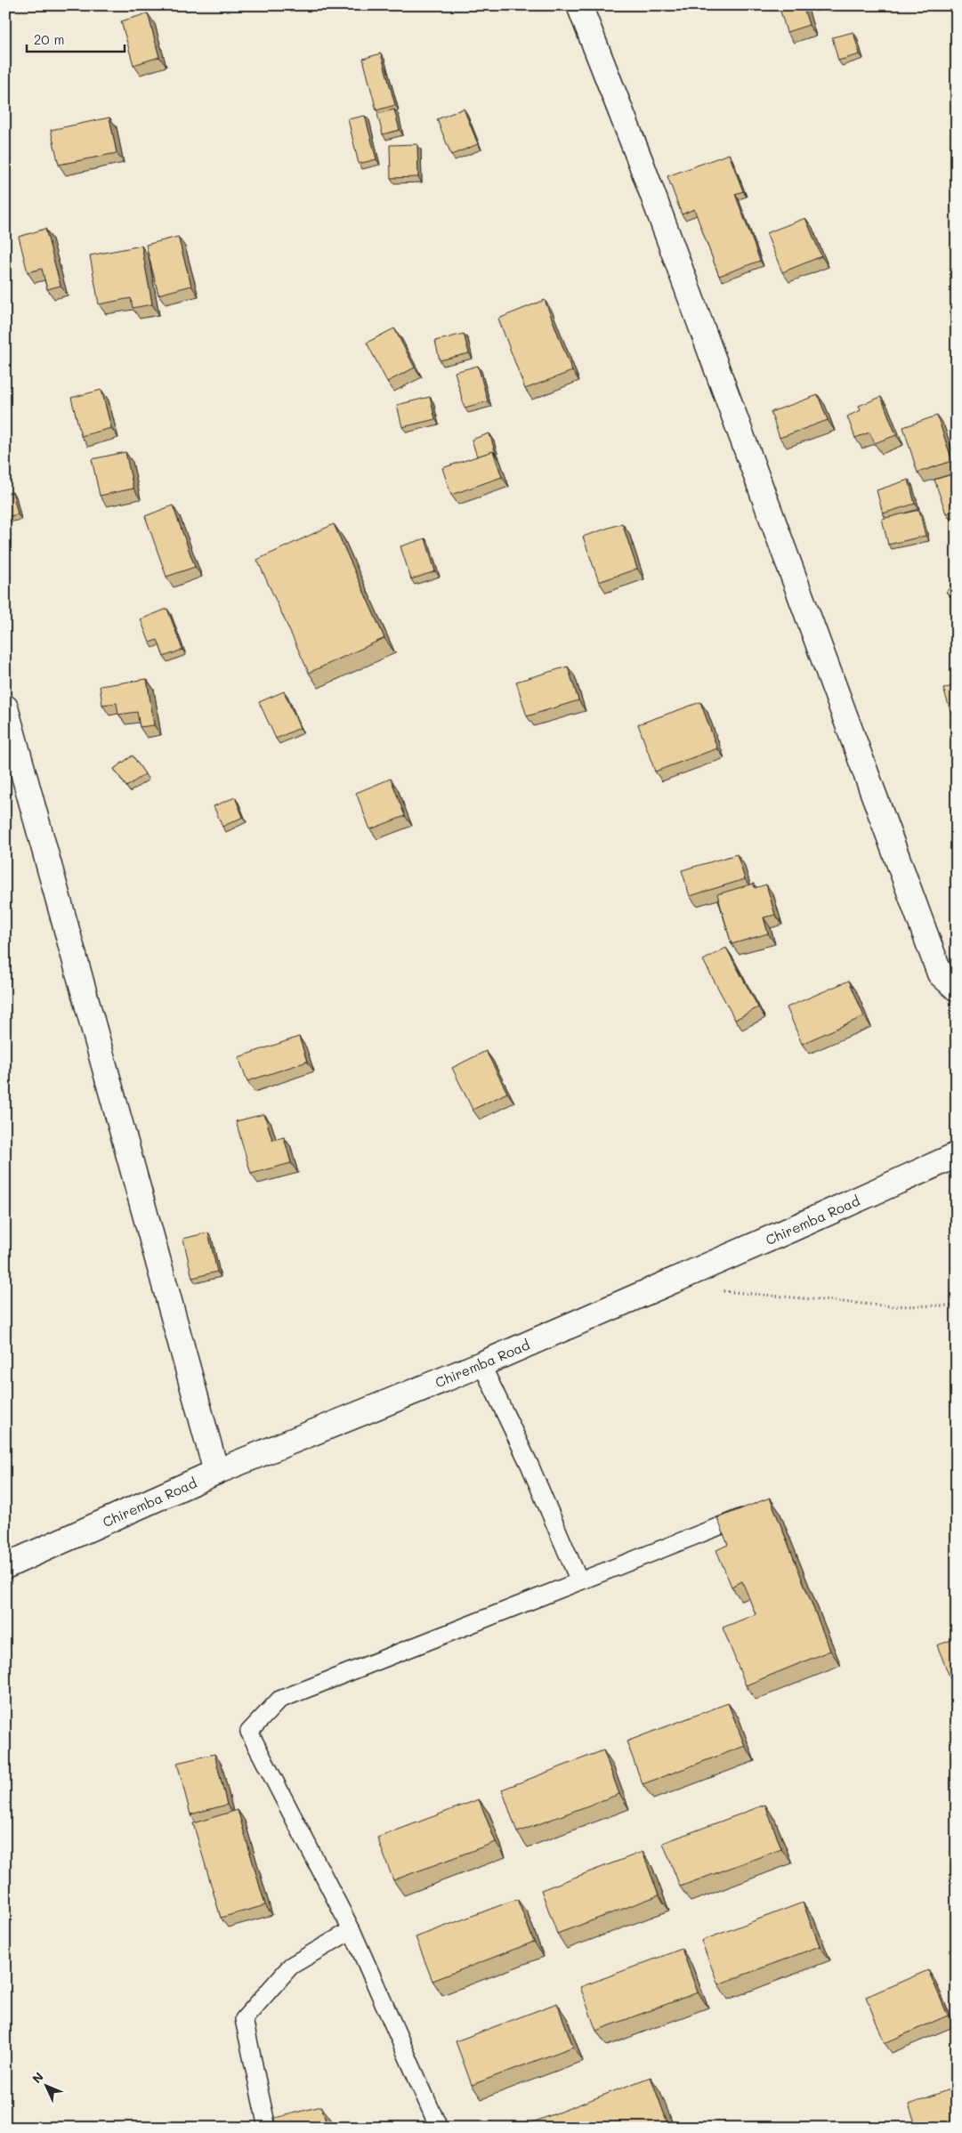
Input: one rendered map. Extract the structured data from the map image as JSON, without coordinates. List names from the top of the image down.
{
  "streets": {
    "street": ["Chiremba Road"]
  },
  "scale_bar": "20 m",
  "north": "top left"
}
